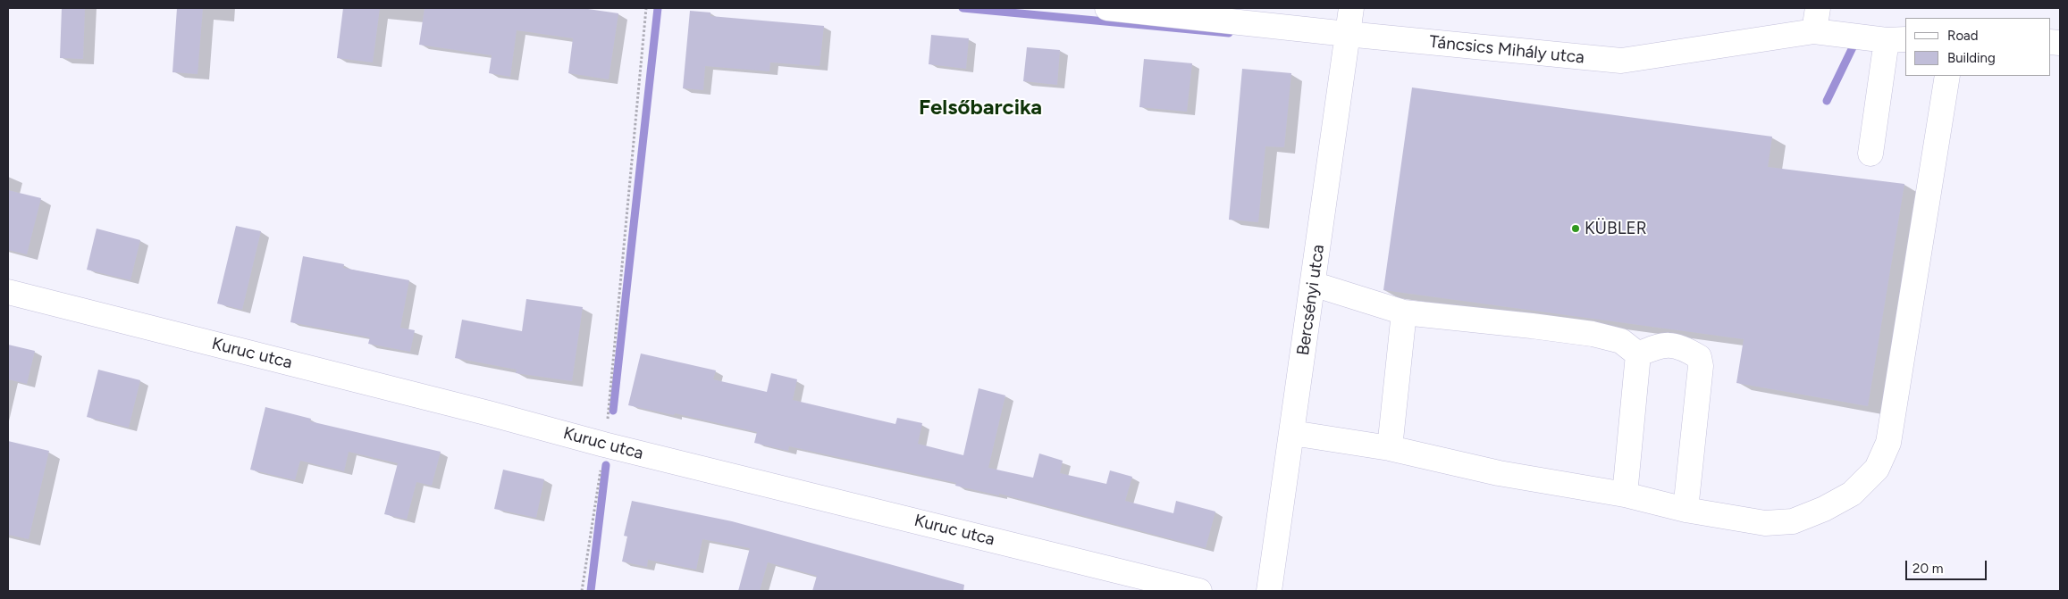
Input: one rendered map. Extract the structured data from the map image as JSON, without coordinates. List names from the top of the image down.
{
  "streets": {
    "street": ["Táncsics Mihály utca", "Bercsényi utca", "Kuruc utca"]
  },
  "crossings": [
    ["Táncsics Mihály utca", "Bercsényi utca"]
  ],
  "districts": ["Felsőbarcika"],
  "places": ["KÜBLER"],
  "legend": ["Road", "Building"],
  "scale_bar": "20 m"
}
